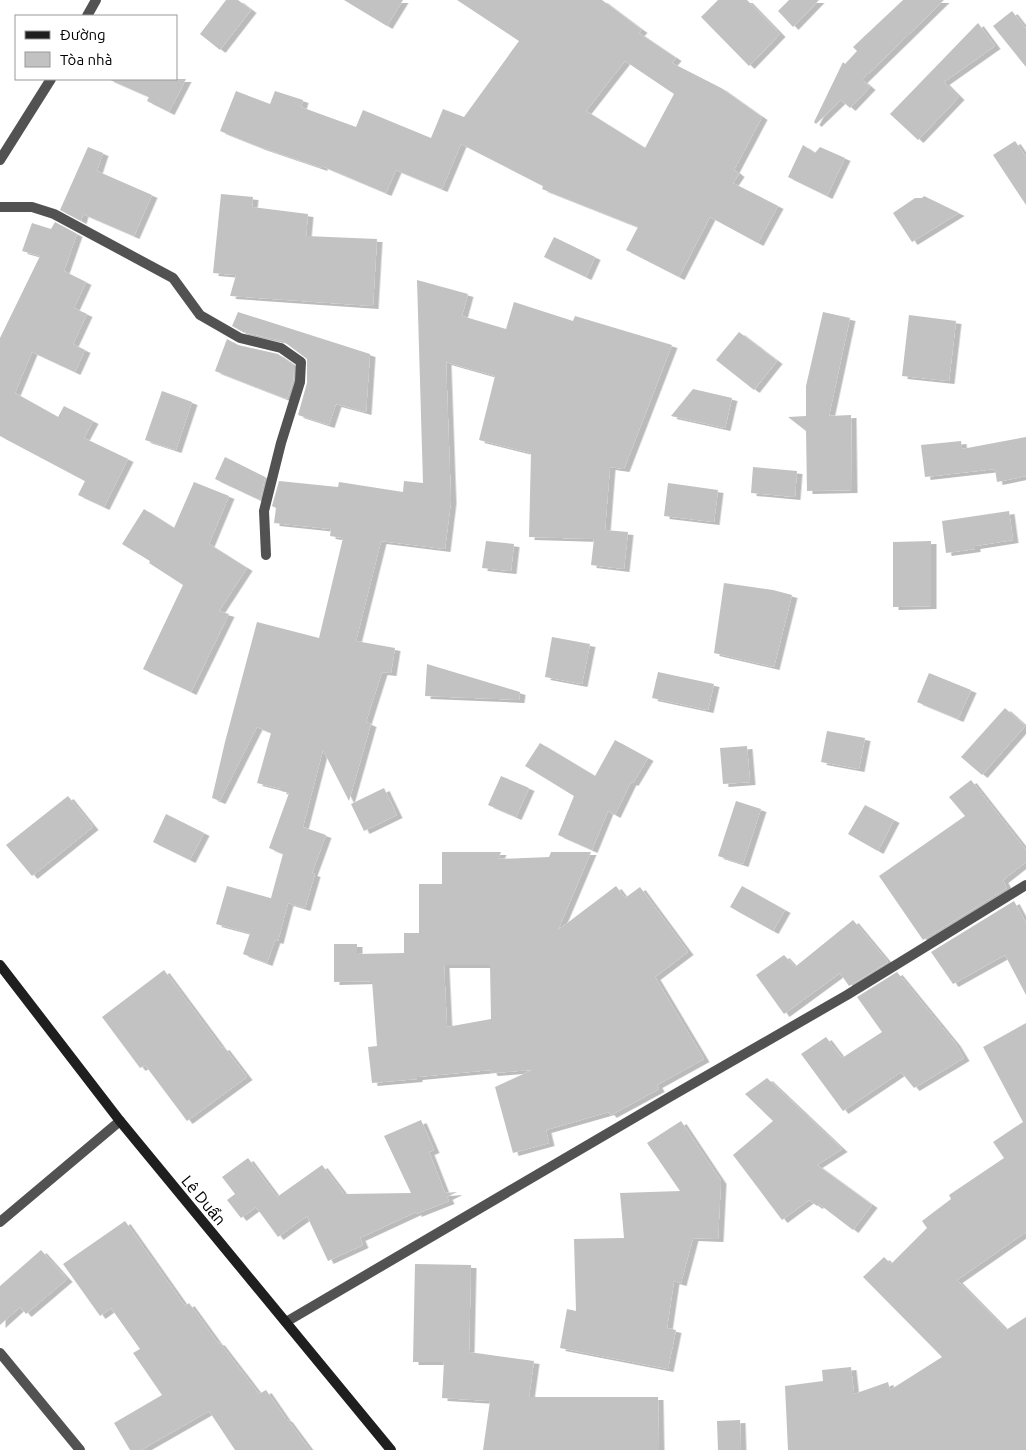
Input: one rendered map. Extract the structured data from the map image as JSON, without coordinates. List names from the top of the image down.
{
  "streets": {
    "main road": ["Lê Duẩn"]
  },
  "legend": ["Đường", "Tòa nhà"]
}
